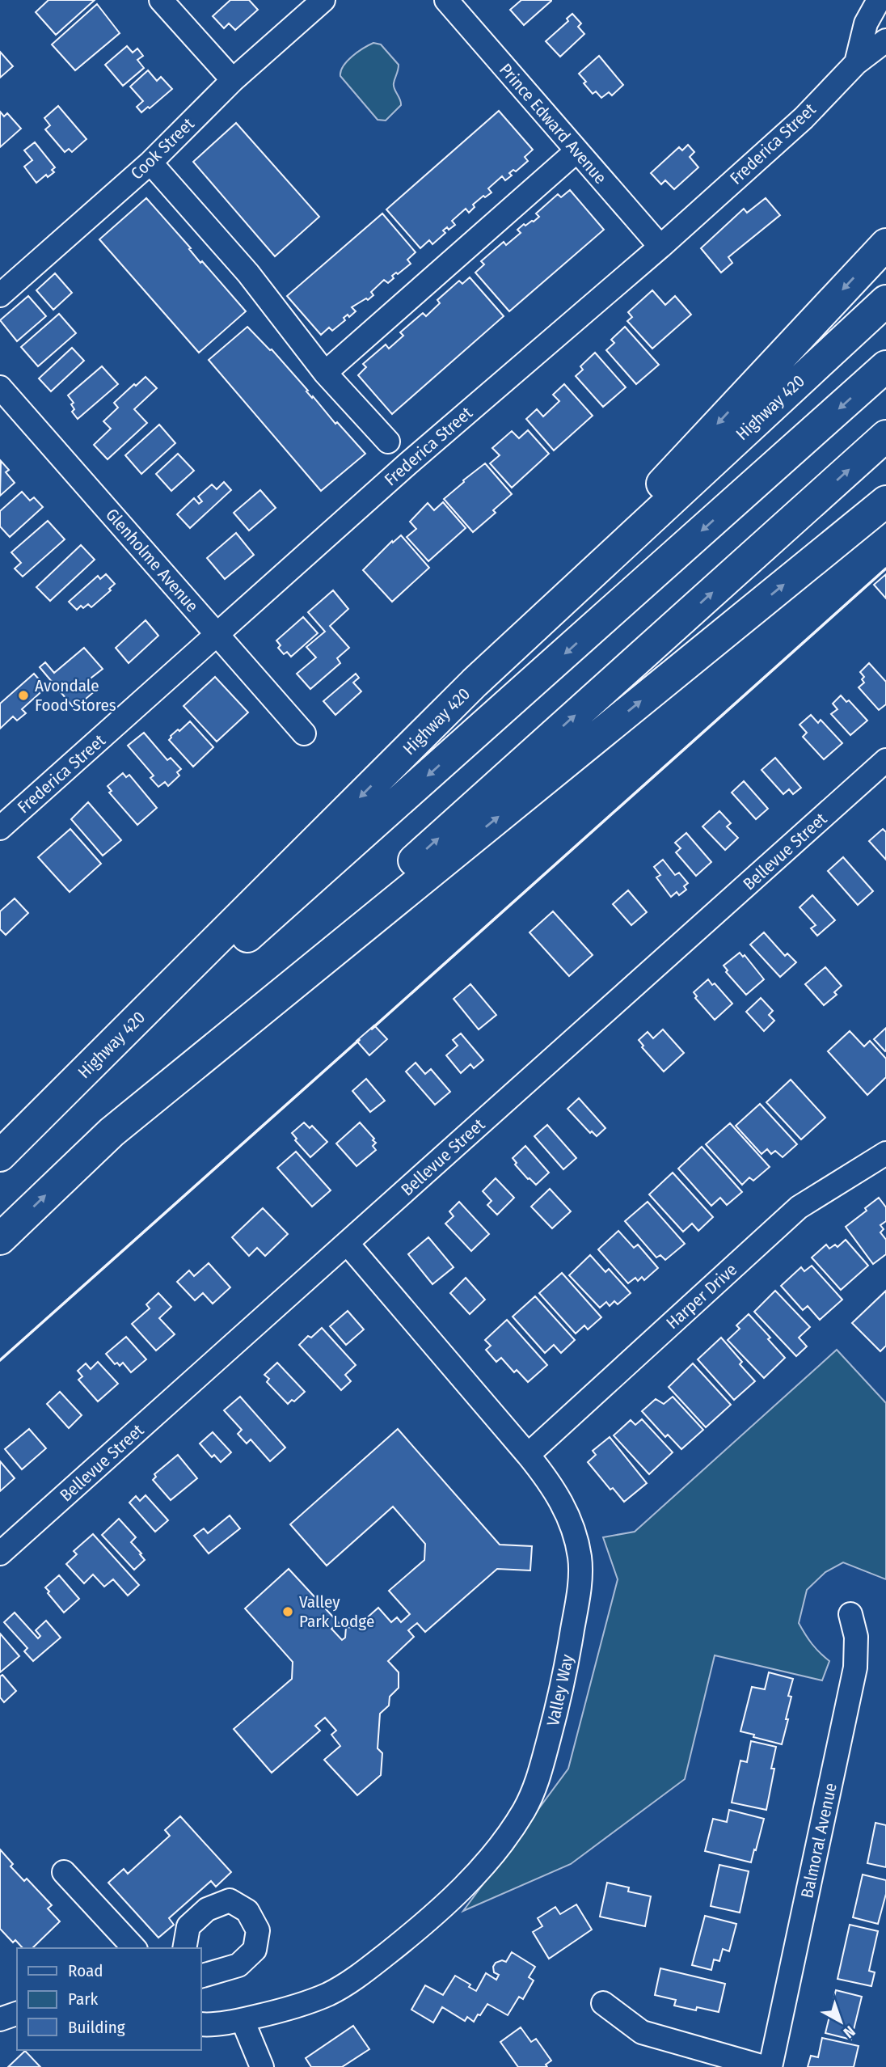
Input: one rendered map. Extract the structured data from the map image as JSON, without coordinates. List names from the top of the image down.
{
  "streets": {
    "highway": ["Highway 420"],
    "street": [
      "Prince Edward Avenue",
      "Frederica Street",
      "Cook Street",
      "Glenholme Avenue",
      "Bellevue Street",
      "Harper Drive",
      "Valley Way",
      "Balmoral Avenue"
    ]
  },
  "crossings": [
    ["Prince Edward Avenue", "Frederica Street"],
    ["Frederica Street", "Glenholme Avenue"],
    ["Bellevue Street", "Valley Way"],
    ["Harper Drive", "Valley Way"]
  ],
  "places": ["Avondale Food Stores", "Valley Park Lodge"],
  "legend": ["Road", "Park", "Building"],
  "north": "bottom right"
}
